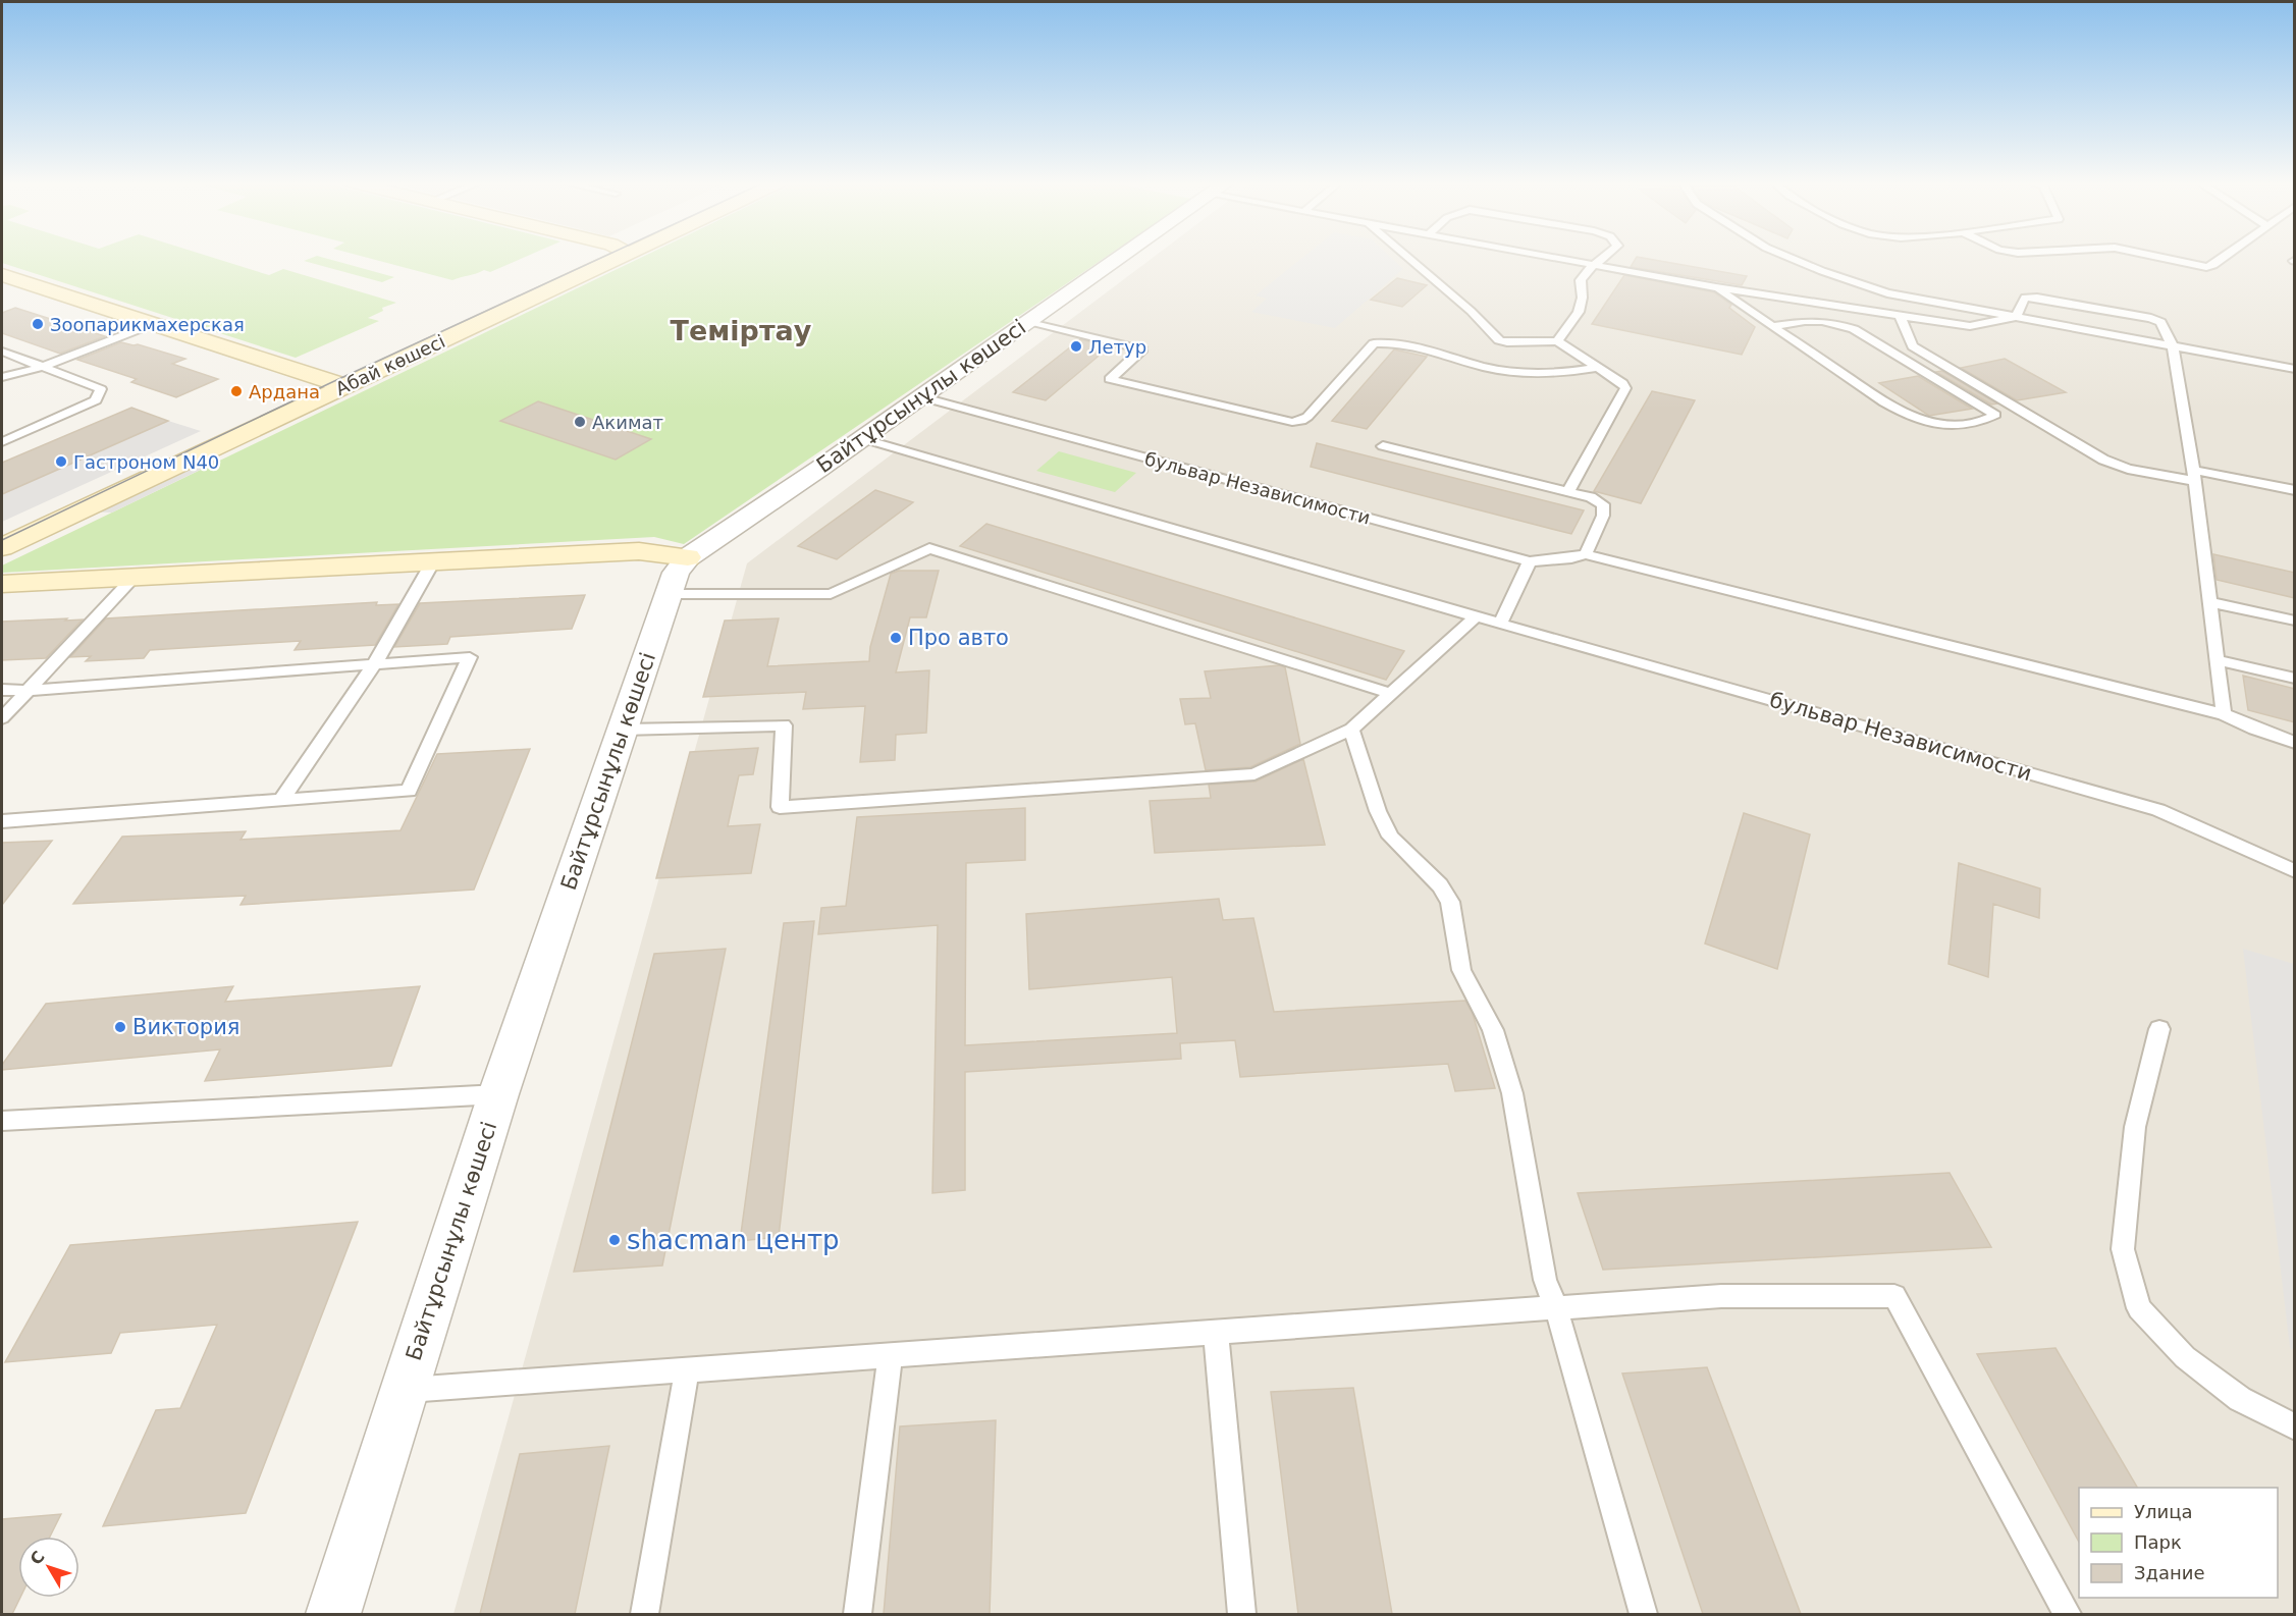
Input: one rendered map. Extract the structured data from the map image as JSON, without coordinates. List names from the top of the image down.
{
  "streets": {
    "street": ["Абай көшесі", "Байтұрсынұлы көшесі"],
    "lane": ["бульвар Независимости"]
  },
  "crossings": [
    ["Байтұрсынұлы көшесі", "бульвар Независимости"]
  ],
  "districts": ["Теміртау"],
  "places": [
    "Зоопарикмахерская",
    "Летур",
    "Ардана",
    "Акимат",
    "Гастроном N40",
    "Про авто",
    "Виктория",
    "shacman центр"
  ],
  "legend": ["Улица", "Парк", "Здание"],
  "north": "top left"
}
